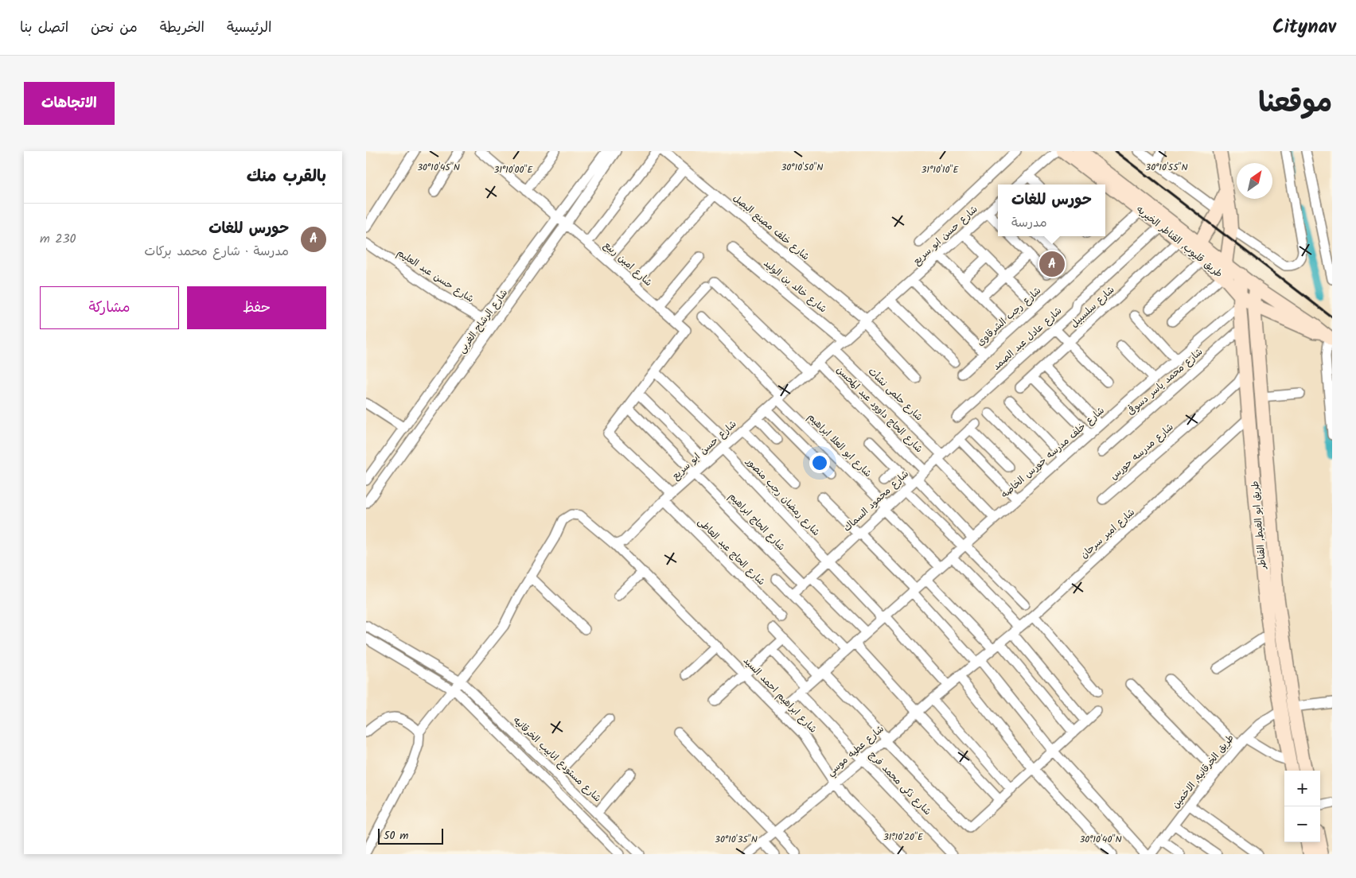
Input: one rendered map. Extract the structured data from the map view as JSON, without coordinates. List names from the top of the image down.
{
  "streets": {
    "main road": ["طريق قليوب, القناطر الخيريه", "طريق ابو الغيط, القناطر"],
    "street": [
      "شارع خلف مصنع البصل",
      "شارع حسن ابو سريع",
      "شارع امين ربيع",
      "شارع حسن عبد العليم",
      "شارع خالد بن الوليد",
      "شارع سلسبيل",
      "شارع رجب الشرقاوى",
      "شارع الرشاح الغربى",
      "شارع عادل عبد الصمد",
      "شارع محمد ياسر دسوقى",
      "شارع حلمى نشأت",
      "شارع الحاج داوود عبد المحسن",
      "شارع ابو العلا ابراهيم",
      "شارع مدرسه حورس",
      "شارع خلف مدرسه حورس الخاصه",
      "شارع رمضان رجب منصور",
      "شارع محمود السماك",
      "شارع الحاج ابراهيم",
      "شارع امير سرحان",
      "شارع الحاج عبد العاطى",
      "شارع ابراهيم احمد السيد",
      "شارع عطيه موسي",
      "شارع مستودع انابيب الخرقانيه",
      "طريق الخرقانيه, الاخمين",
      "شارع ذكى محمد فرج"
    ]
  },
  "crossings": [
    ["شارع خلف مصنع البصل", "شارع حسن ابو سريع"],
    ["شارع حسن ابو سريع", "شارع خالد بن الوليد"],
    ["شارع حسن ابو سريع", "شارع حلمى نشأت"],
    ["شارع حسن ابو سريع", "شارع الحاج داوود عبد المحسن"],
    ["شارع حسن ابو سريع", "شارع ابو العلا ابراهيم"],
    ["شارع حسن ابو سريع", "شارع رمضان رجب منصور"],
    ["شارع حسن ابو سريع", "شارع الحاج ابراهيم"],
    ["شارع حسن ابو سريع", "شارع الحاج عبد العاطى"],
    ["شارع حسن ابو سريع", "شارع ابراهيم احمد السيد"],
    ["طريق قليوب, القناطر الخيريه", "شارع سلسبيل"],
    ["طريق قليوب, القناطر الخيريه", "شارع رجب الشرقاوى"],
    ["طريق قليوب, القناطر الخيريه", "شارع عادل عبد الصمد"],
    ["طريق قليوب, القناطر الخيريه", "شارع خلف مدرسه حورس الخاصه"],
    ["طريق قليوب, القناطر الخيريه", "طريق ابو الغيط, القناطر"],
    ["شارع امين ربيع", "شارع الرشاح الغربى"],
    ["شارع حسن عبد العليم", "شارع الرشاح الغربى"],
    ["شارع محمد ياسر دسوقى", "طريق ابو الغيط, القناطر"],
    ["شارع حلمى نشأت", "شارع خلف مدرسه حورس الخاصه"],
    ["شارع حلمى نشأت", "شارع محمود السماك"],
    ["شارع الحاج داوود عبد المحسن", "شارع محمود السماك"],
    ["شارع ابو العلا ابراهيم", "شارع خلف مدرسه حورس الخاصه"],
    ["شارع ابو العلا ابراهيم", "شارع محمود السماك"],
    ["شارع مدرسه حورس", "طريق ابو الغيط, القناطر"],
    ["شارع خلف مدرسه حورس الخاصه", "شارع رمضان رجب منصور"],
    ["شارع خلف مدرسه حورس الخاصه", "طريق ابو الغيط, القناطر"],
    ["شارع خلف مدرسه حورس الخاصه", "شارع ابراهيم احمد السيد"],
    ["شارع خلف مدرسه حورس الخاصه", "شارع ذكى محمد فرج"],
    ["شارع رمضان رجب منصور", "شارع محمود السماك"],
    ["شارع رمضان رجب منصور", "شارع عطيه موسي"],
    ["شارع محمود السماك", "شارع الحاج ابراهيم"],
    ["طريق ابو الغيط, القناطر", "شارع امير سرحان"],
    ["طريق ابو الغيط, القناطر", "طريق الخرقانيه, الاخمين"],
    ["شارع امير سرحان", "شارع عطيه موسي"],
    ["شارع ابراهيم احمد السيد", "شارع عطيه موسي"],
    ["شارع عطيه موسي", "شارع ذكى محمد فرج"]
  ],
  "scale_bar": "50 m",
  "north": "top right",
  "page": {
    "header": "Citynav",
    "nav": [
      "الرئيسية",
      "الخريطة",
      "من نحن",
      "اتصل بنا"
    ],
    "title": "موقعنا",
    "buttons": [
      "الاتجاهات",
      ["حفظ", "مشاركة"]
    ],
    "heading": "بالقرب منك",
    "popup": ["حورس للغات", "مدرسة"],
    "list": [
      {
        "mark": "A",
        "name": "حورس للغات",
        "note": "مدرسة · شارع محمد بركات",
        "value": "230 m"
      }
    ],
    "pins": "A",
    "map_buttons": ["+", "−"],
    "scale": "50 m"
  },
  "coordinates": [
    "30°10'45\"N",
    "30°10'50\"N",
    "30°10'55\"N",
    "31°10'00\"E",
    "31°10'10\"E",
    "31°10'20\"E",
    "30°10'35\"N",
    "30°10'40\"N"
  ]
}
